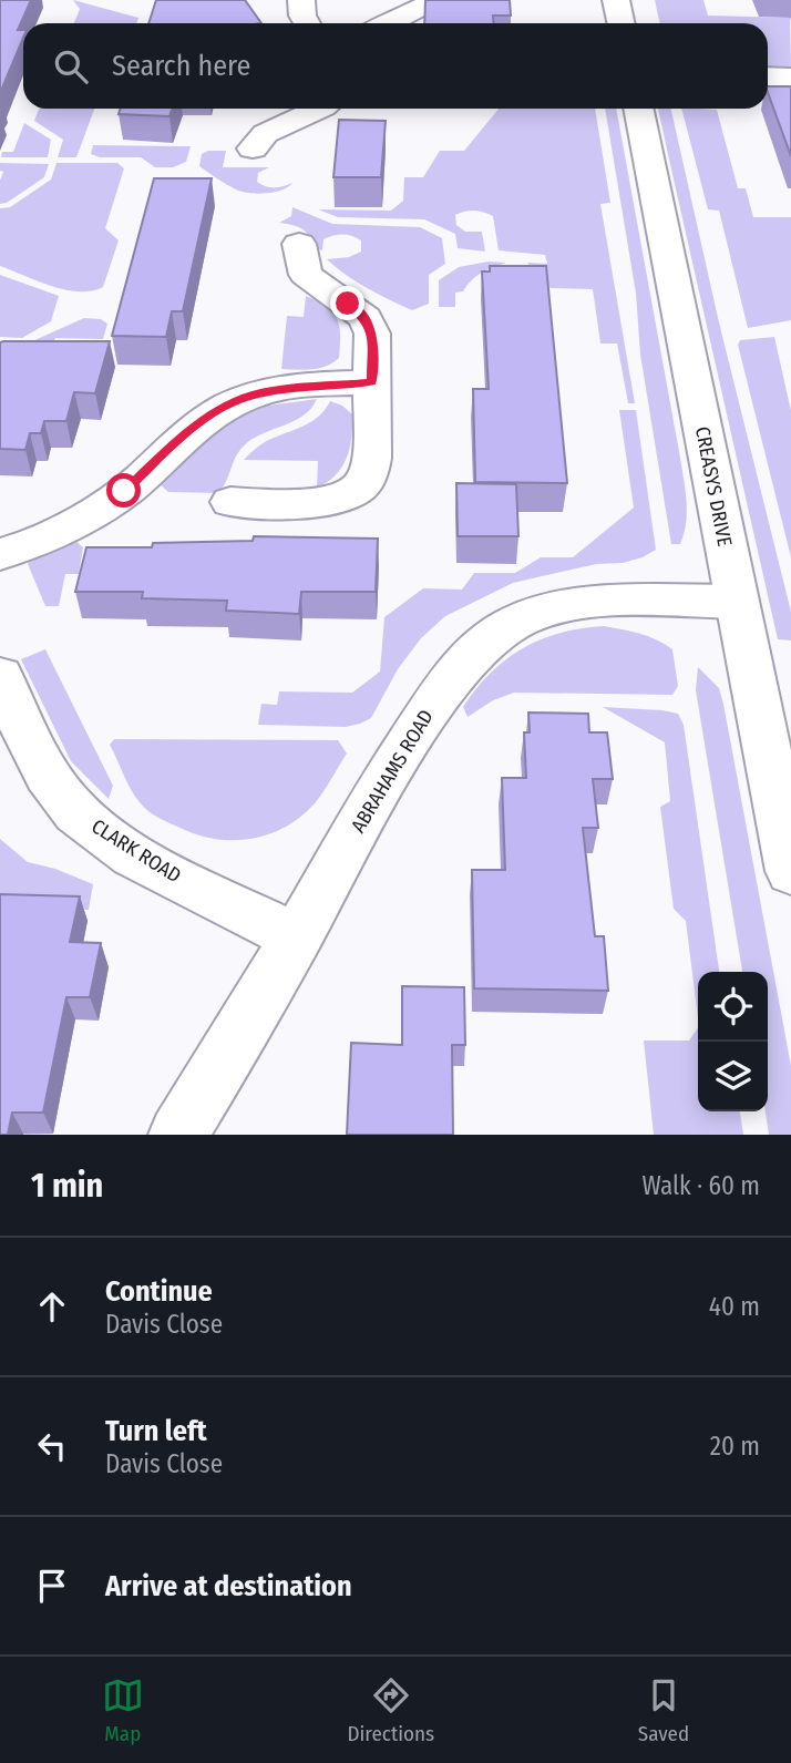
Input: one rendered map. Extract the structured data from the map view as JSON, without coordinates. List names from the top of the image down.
{
  "streets": {
    "street": ["CREASYS DRIVE", "ABRAHAMS ROAD", "CLARK ROAD"]
  },
  "crossings": [
    ["CREASYS DRIVE", "ABRAHAMS ROAD"],
    ["ABRAHAMS ROAD", "CLARK ROAD"]
  ],
  "page": {
    "search": "Search here",
    "heading": ["1 min", "Walk · 60 m"],
    "list": [
      ["Continue", "Davis Close", "40 m"],
      ["Turn left", "Davis Close", "20 m"],
      "Arrive at destination"
    ],
    "nav": ["Map", "Directions", "Saved"]
  }
}
